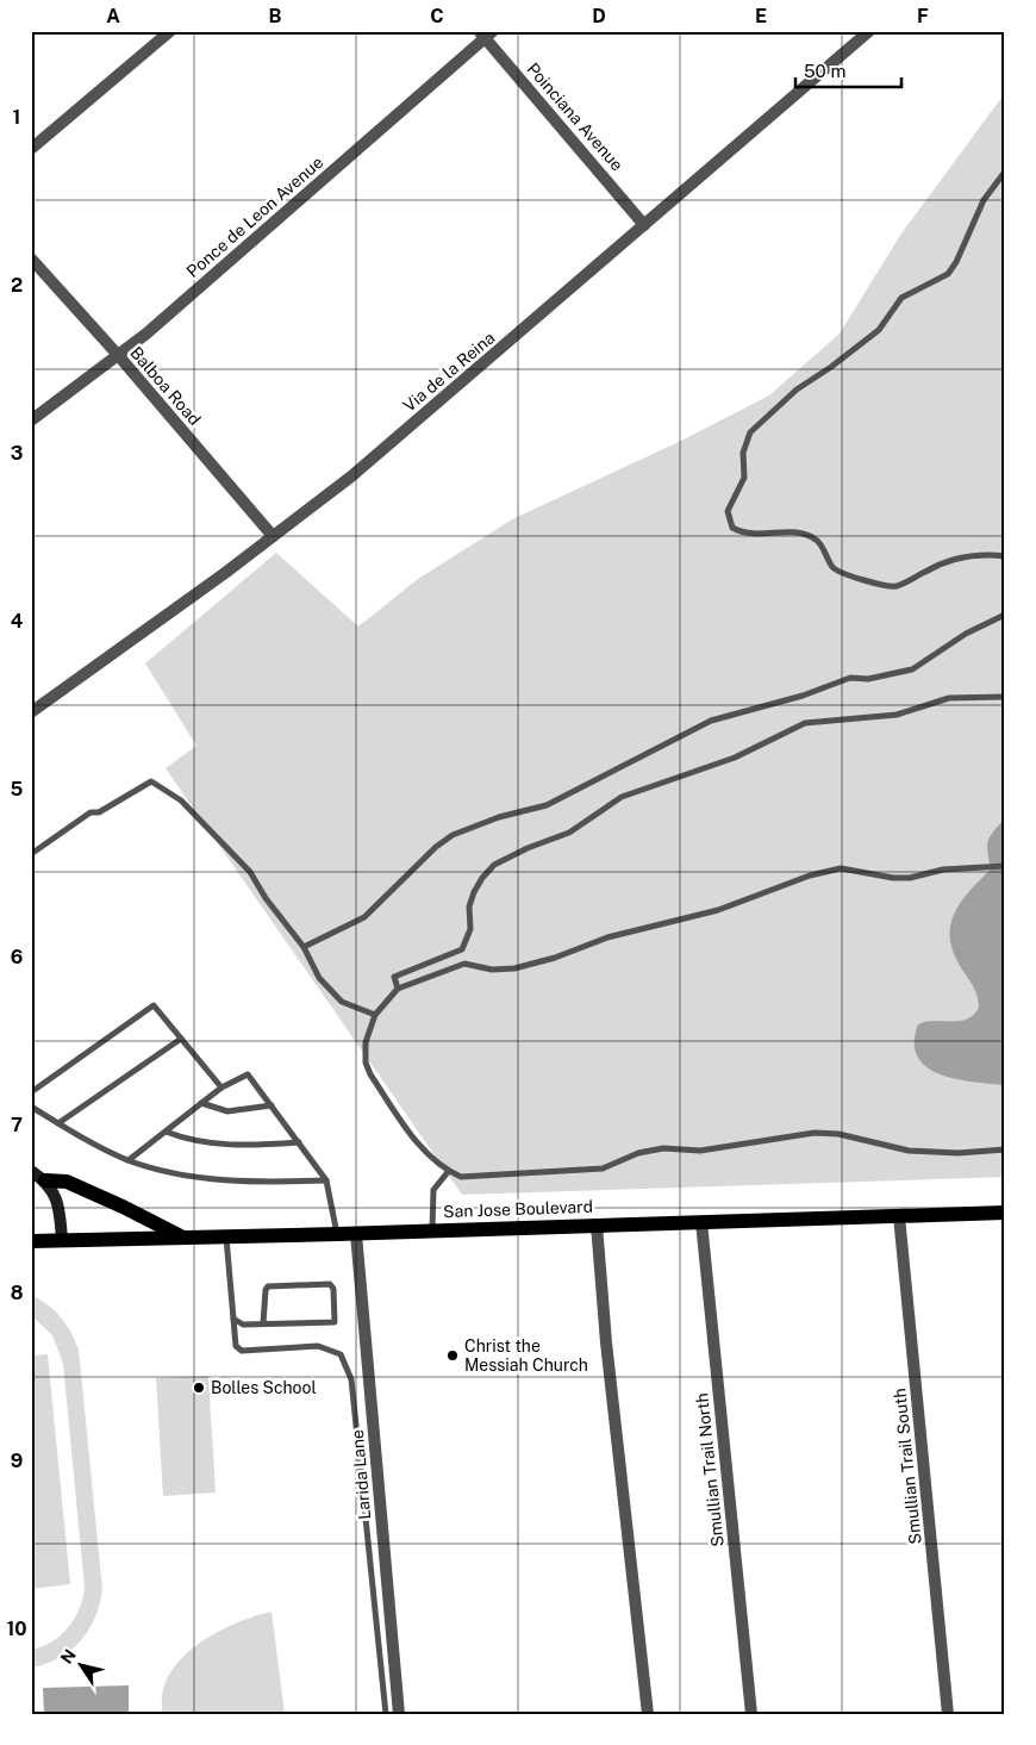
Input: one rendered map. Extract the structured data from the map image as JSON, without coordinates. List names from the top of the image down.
{
  "streets": {
    "main road": ["San Jose Boulevard"],
    "street": [
      "Poinciana Avenue",
      "Ponce de Leon Avenue",
      "Via de la Reina",
      "Balboa Road",
      "Smullian Trail South",
      "Smullian Trail North",
      "Larida Lane"
    ]
  },
  "crossings": [
    ["Poinciana Avenue", "Ponce de Leon Avenue"],
    ["Poinciana Avenue", "Via de la Reina"],
    ["Ponce de Leon Avenue", "Balboa Road"],
    ["Via de la Reina", "Balboa Road"],
    ["San Jose Boulevard", "Smullian Trail South"],
    ["San Jose Boulevard", "Smullian Trail North"],
    ["San Jose Boulevard", "Larida Lane"]
  ],
  "places": ["Christ the Messiah Church", "Bolles School"],
  "scale_bar": "50 m",
  "north": "top left",
  "grid": {
    "columns": [
      "A",
      "B",
      "C",
      "D",
      "E",
      "F"
    ],
    "rows": [
      "1",
      "2",
      "3",
      "4",
      "5",
      "6",
      "7",
      "8",
      "9",
      "10"
    ]
  }
}
